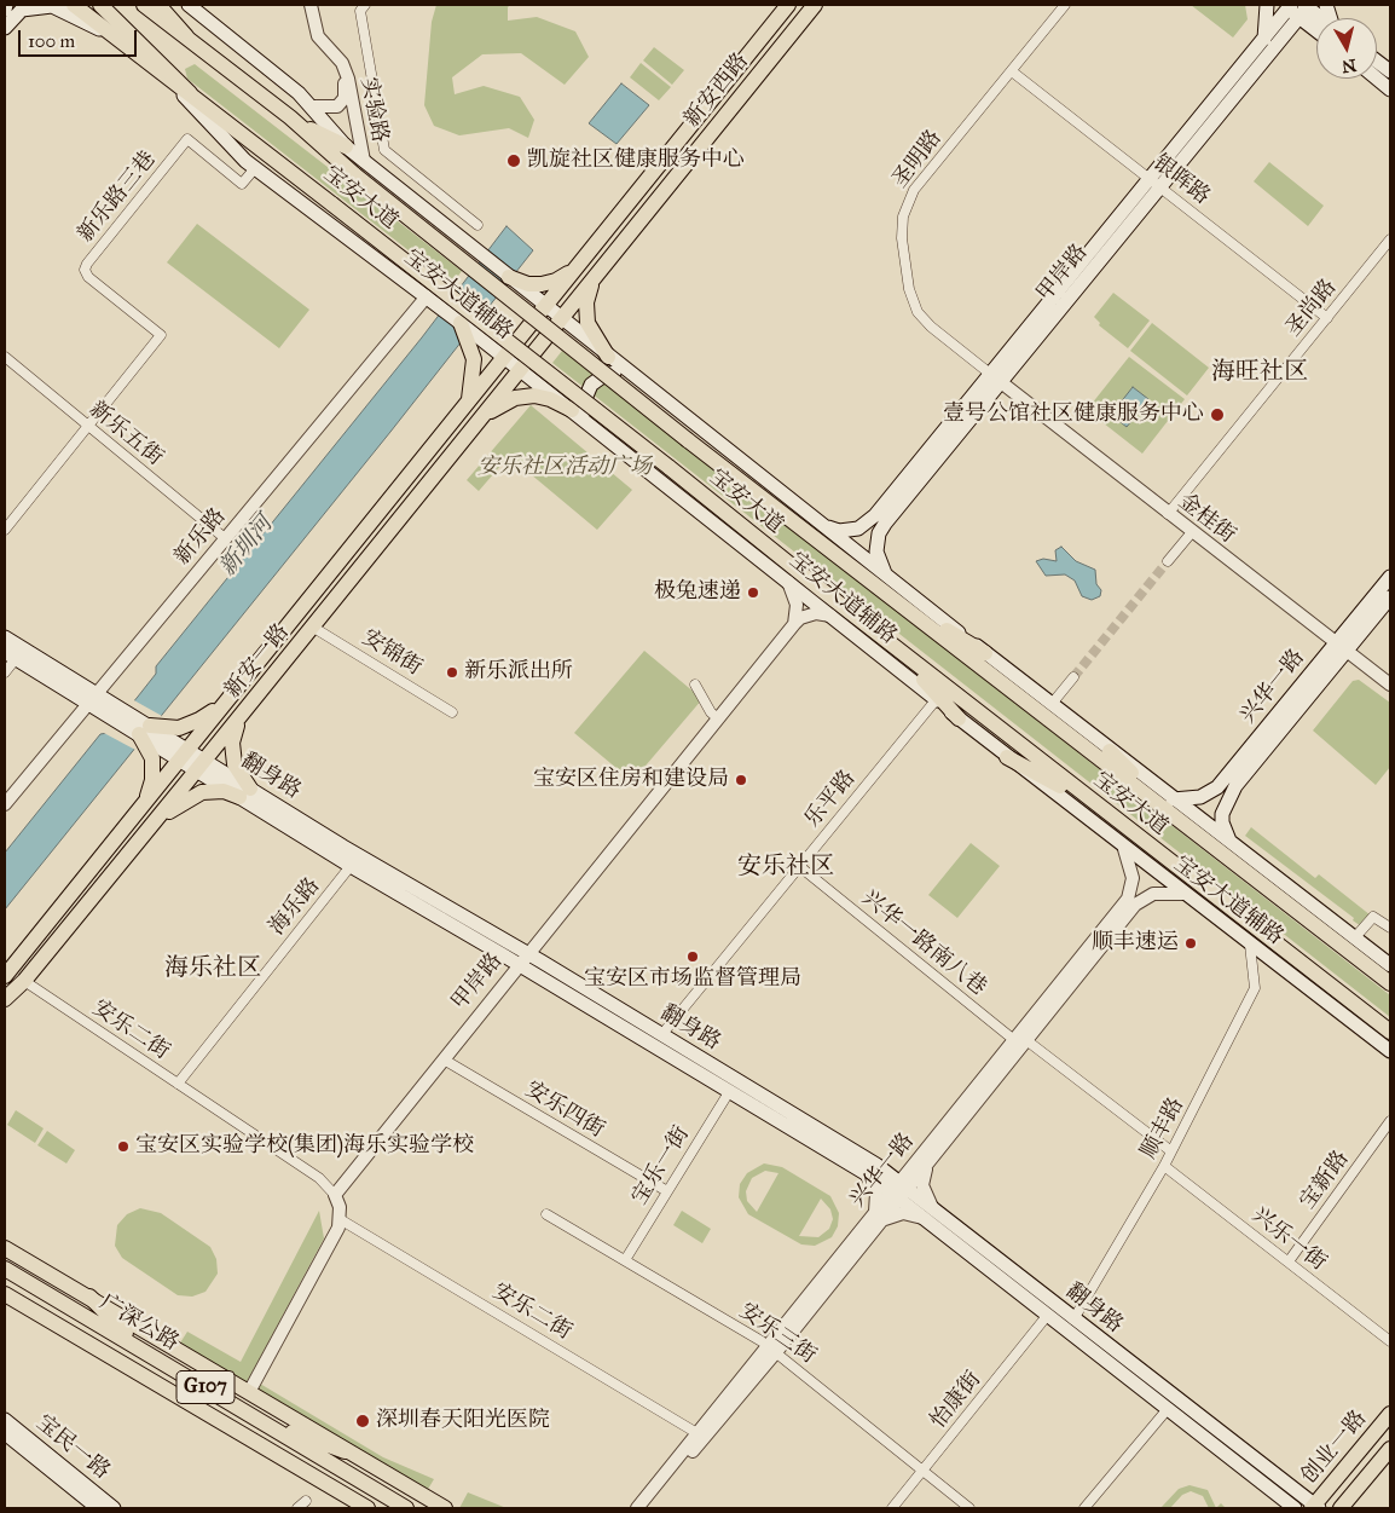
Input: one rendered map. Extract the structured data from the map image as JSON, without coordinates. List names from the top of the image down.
{
  "streets": {
    "main road": [
      "新安西路",
      "宝安大道",
      "甲岸路",
      "宝安大道辅路",
      "新安一路",
      "兴华一路",
      "翻身路",
      "广深公路",
      "G107",
      "宝民一路",
      "创业一路"
    ],
    "street": [
      "实验路",
      "圣明路",
      "银晖路",
      "新乐路三巷",
      "圣尚路",
      "新乐五街",
      "金桂街",
      "新乐路",
      "安锦街",
      "乐平路",
      "海乐路",
      "兴华一路南八巷",
      "安乐二街",
      "安乐四街",
      "顺丰路",
      "宝乐一街",
      "宝新路",
      "兴乐一街",
      "安乐三街",
      "怡康街"
    ]
  },
  "crossings": [
    ["新安西路", "宝安大道辅路"],
    ["新安西路", "新安一路"],
    ["实验路", "宝安大道辅路"],
    ["圣明路", "银晖路"],
    ["圣明路", "甲岸路"],
    ["圣明路", "金桂街"],
    ["银晖路", "甲岸路"],
    ["银晖路", "圣尚路"],
    ["新乐路三巷", "宝安大道辅路"],
    ["新乐路三巷", "新乐五街"],
    ["宝安大道", "宝安大道辅路"],
    ["宝安大道", "兴华一路"],
    ["甲岸路", "宝安大道辅路"],
    ["甲岸路", "金桂街"],
    ["甲岸路", "翻身路"],
    ["甲岸路", "安乐二街"],
    ["甲岸路", "安乐四街"],
    ["宝安大道辅路", "新乐路"],
    ["宝安大道辅路", "新安一路"],
    ["宝安大道辅路", "兴华一路"],
    ["宝安大道辅路", "乐平路"],
    ["宝安大道辅路", "顺丰路"],
    ["圣尚路", "金桂街"],
    ["新乐五街", "新乐路"],
    ["金桂街", "兴华一路"],
    ["安锦街", "新安一路"],
    ["新安一路", "翻身路"],
    ["新安一路", "安乐二街"],
    ["兴华一路", "翻身路"],
    ["兴华一路", "兴华一路南八巷"],
    ["兴华一路", "安乐二街"],
    ["兴华一路", "安乐三街"],
    ["翻身路", "乐平路"],
    ["翻身路", "海乐路"],
    ["翻身路", "顺丰路"],
    ["翻身路", "宝乐一街"],
    ["翻身路", "怡康街"],
    ["翻身路", "创业一路"],
    ["乐平路", "兴华一路南八巷"],
    ["海乐路", "安乐二街"],
    ["兴华一路南八巷", "顺丰路"],
    ["安乐四街", "宝乐一街"],
    ["顺丰路", "兴乐一街"],
    ["宝乐一街", "安乐三街"],
    ["宝新路", "兴乐一街"],
    ["安乐三街", "怡康街"]
  ],
  "districts": ["海旺社区", "安乐社区", "海乐社区"],
  "water": ["新圳河"],
  "parks": ["安乐社区活动广场"],
  "places": [
    "凯旋社区健康服务中心",
    "壹号公馆社区健康服务中心",
    "极兔速递",
    "新乐派出所",
    "宝安区住房和建设局",
    "顺丰速运",
    "宝安区市场监督管理局",
    "宝安区实验学校(集团)海乐实验学校",
    "深圳春天阳光医院"
  ],
  "scale_bar": "100 m",
  "north": "bottom"
}
